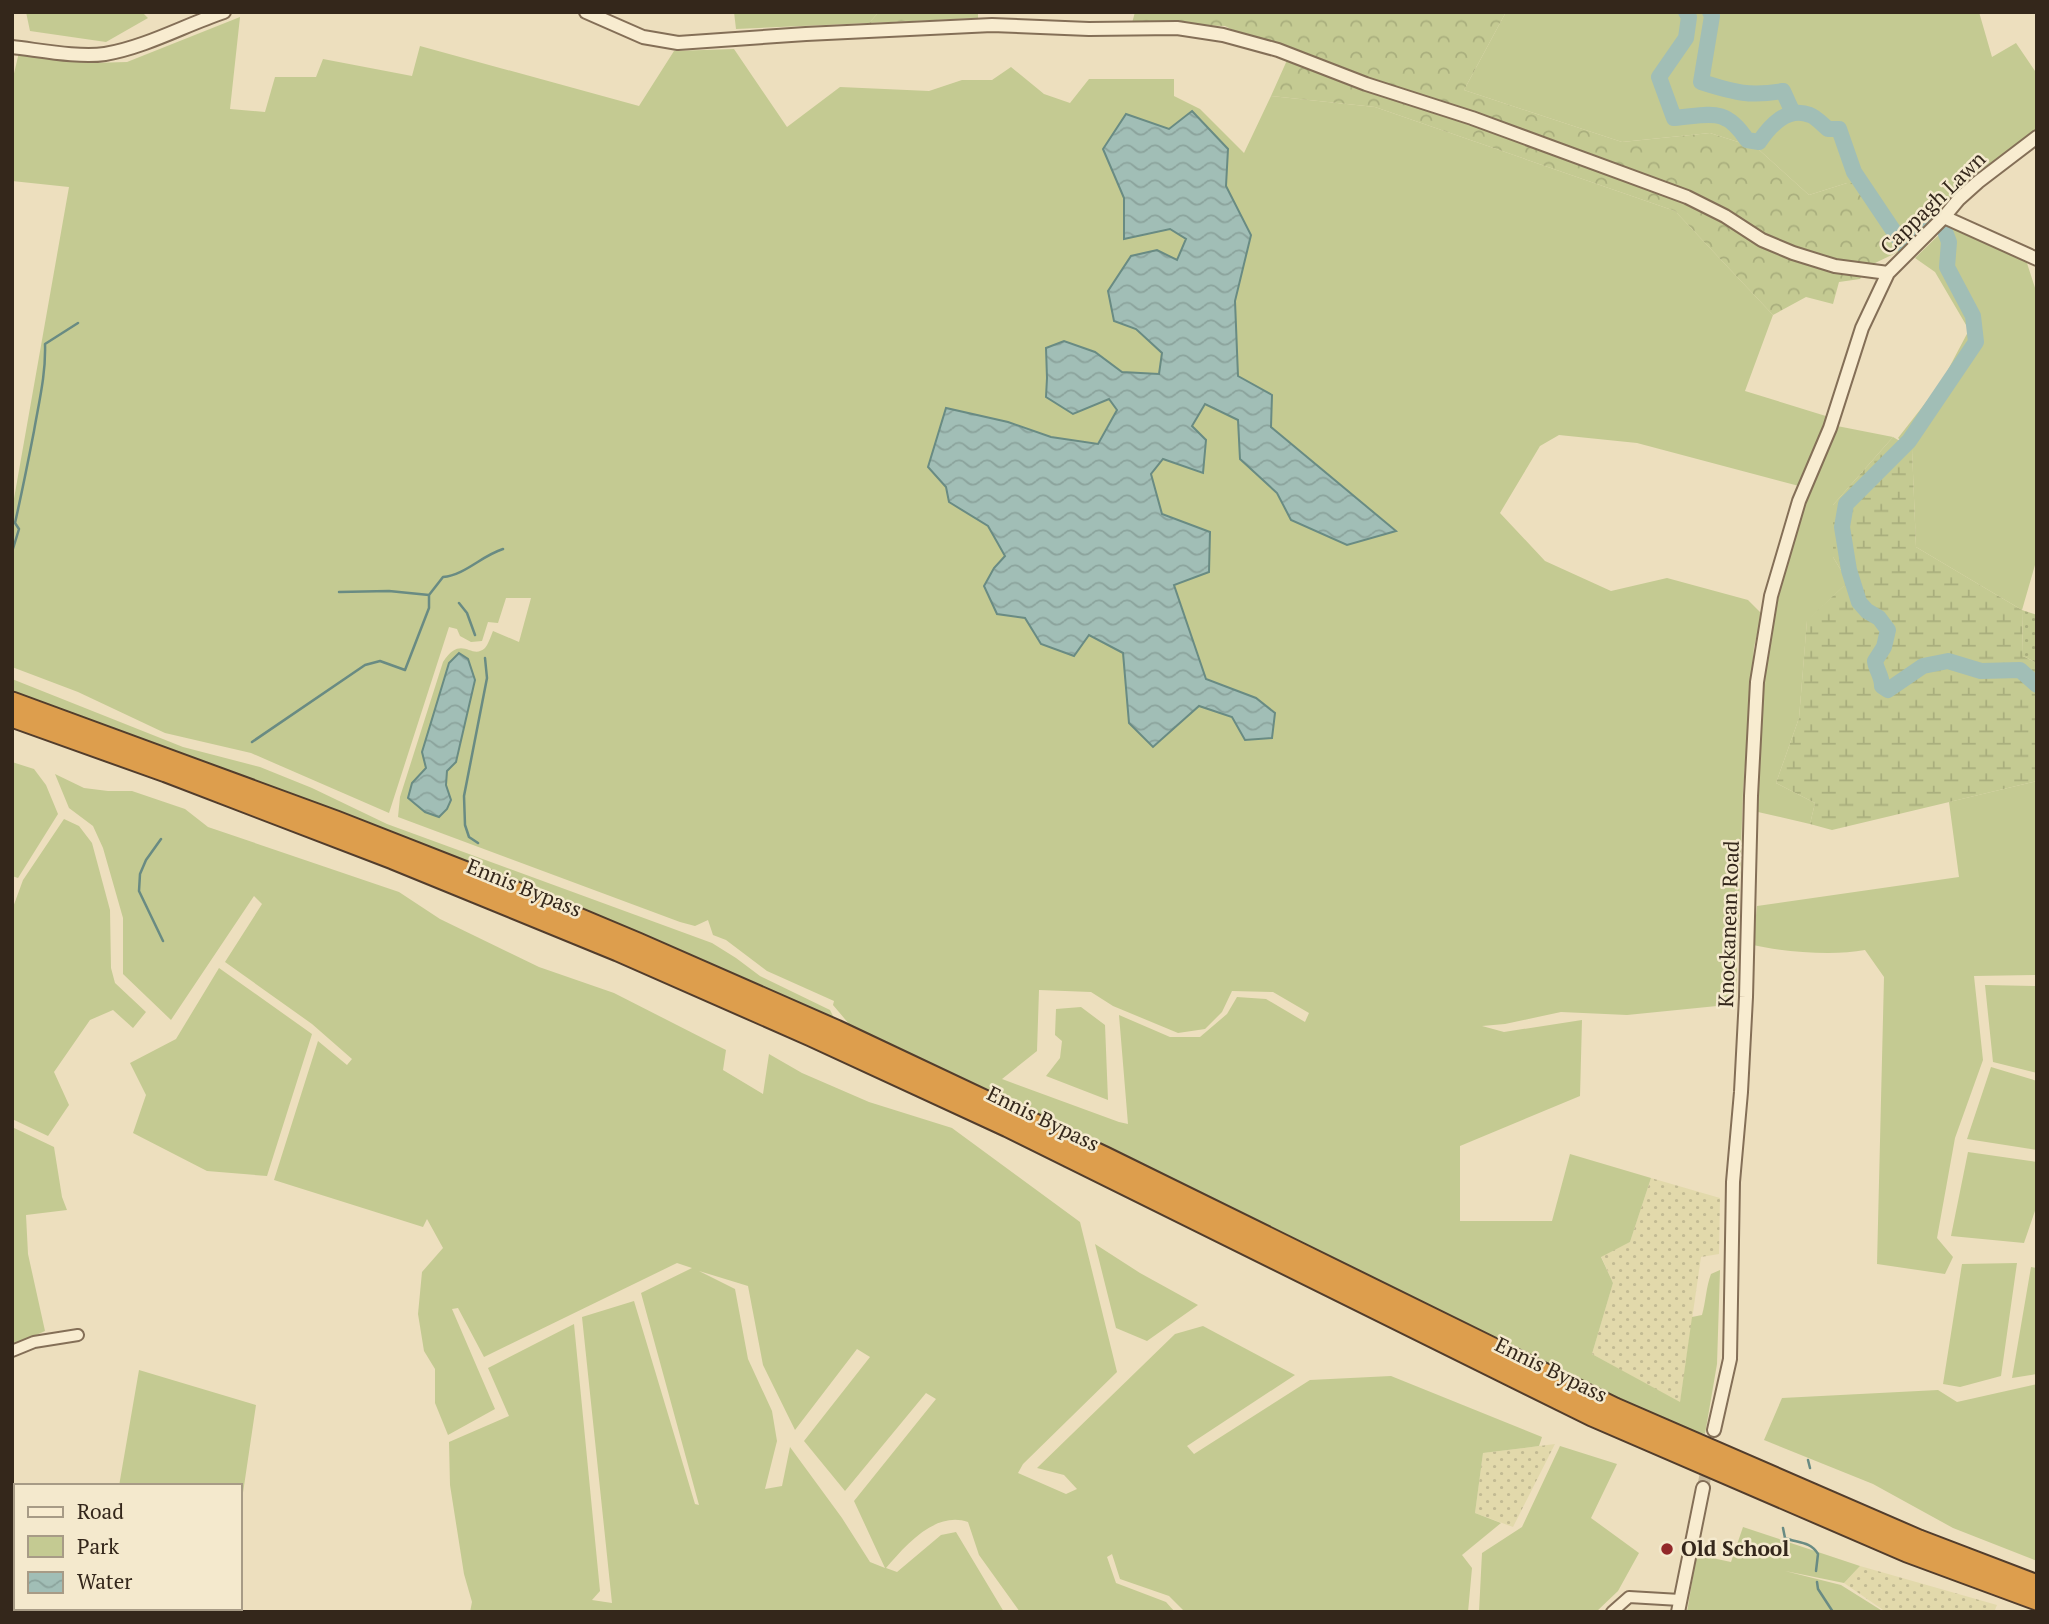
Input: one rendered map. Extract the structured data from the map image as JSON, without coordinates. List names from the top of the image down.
{
  "streets": {
    "highway": ["Ennis Bypass"],
    "street": ["Cappagh Lawn", "Knockanean Road"]
  },
  "crossings": [
    ["Cappagh Lawn", "Knockanean Road"]
  ],
  "places": ["Old School"],
  "legend": ["Road", "Park", "Water"]
}
